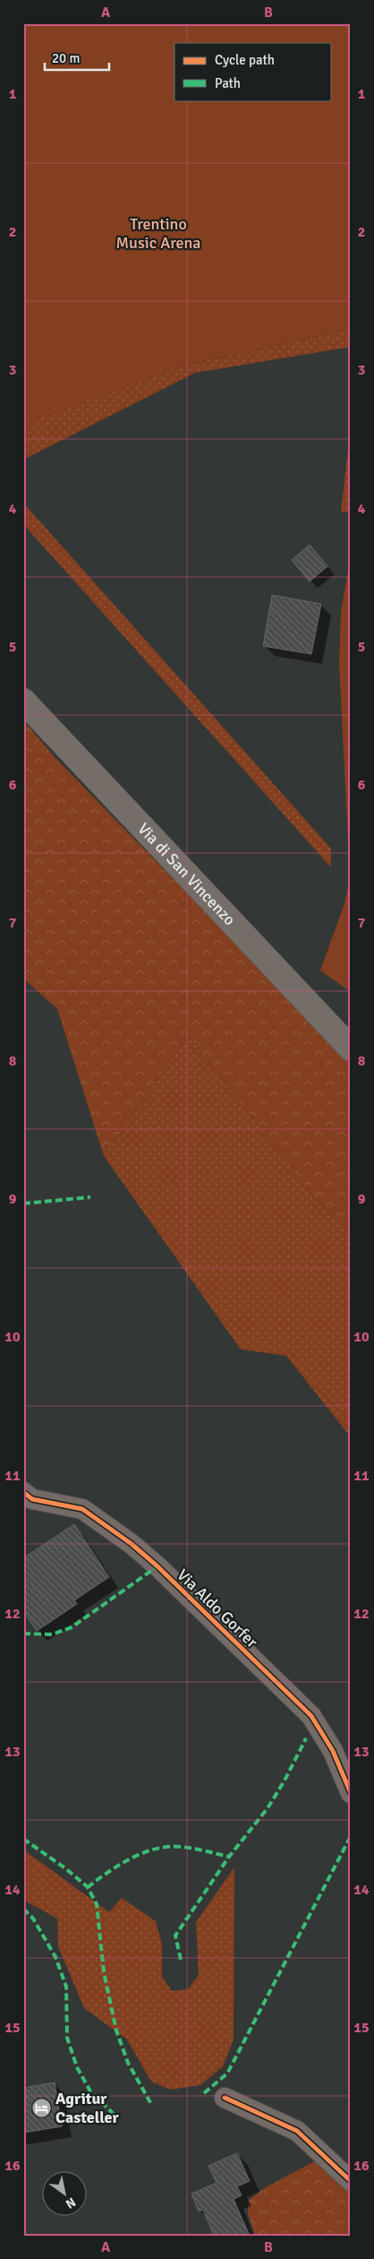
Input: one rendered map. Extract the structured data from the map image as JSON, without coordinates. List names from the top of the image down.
{
  "streets": {
    "main road": ["Via di San Vincenzo"],
    "street": ["Via Aldo Gorfer"]
  },
  "parks": ["Trentino Music Arena"],
  "places": {
    "hotel": ["Agritur Casteller"]
  },
  "legend": ["Cycle path", "Path"],
  "scale_bar": "20 m",
  "north": "bottom right",
  "grid": {
    "columns": ["A", "B"],
    "rows": [
      "1",
      "2",
      "3",
      "4",
      "5",
      "6",
      "7",
      "8",
      "9",
      "10",
      "11",
      "12",
      "13",
      "14",
      "15",
      "16"
    ]
  }
}
